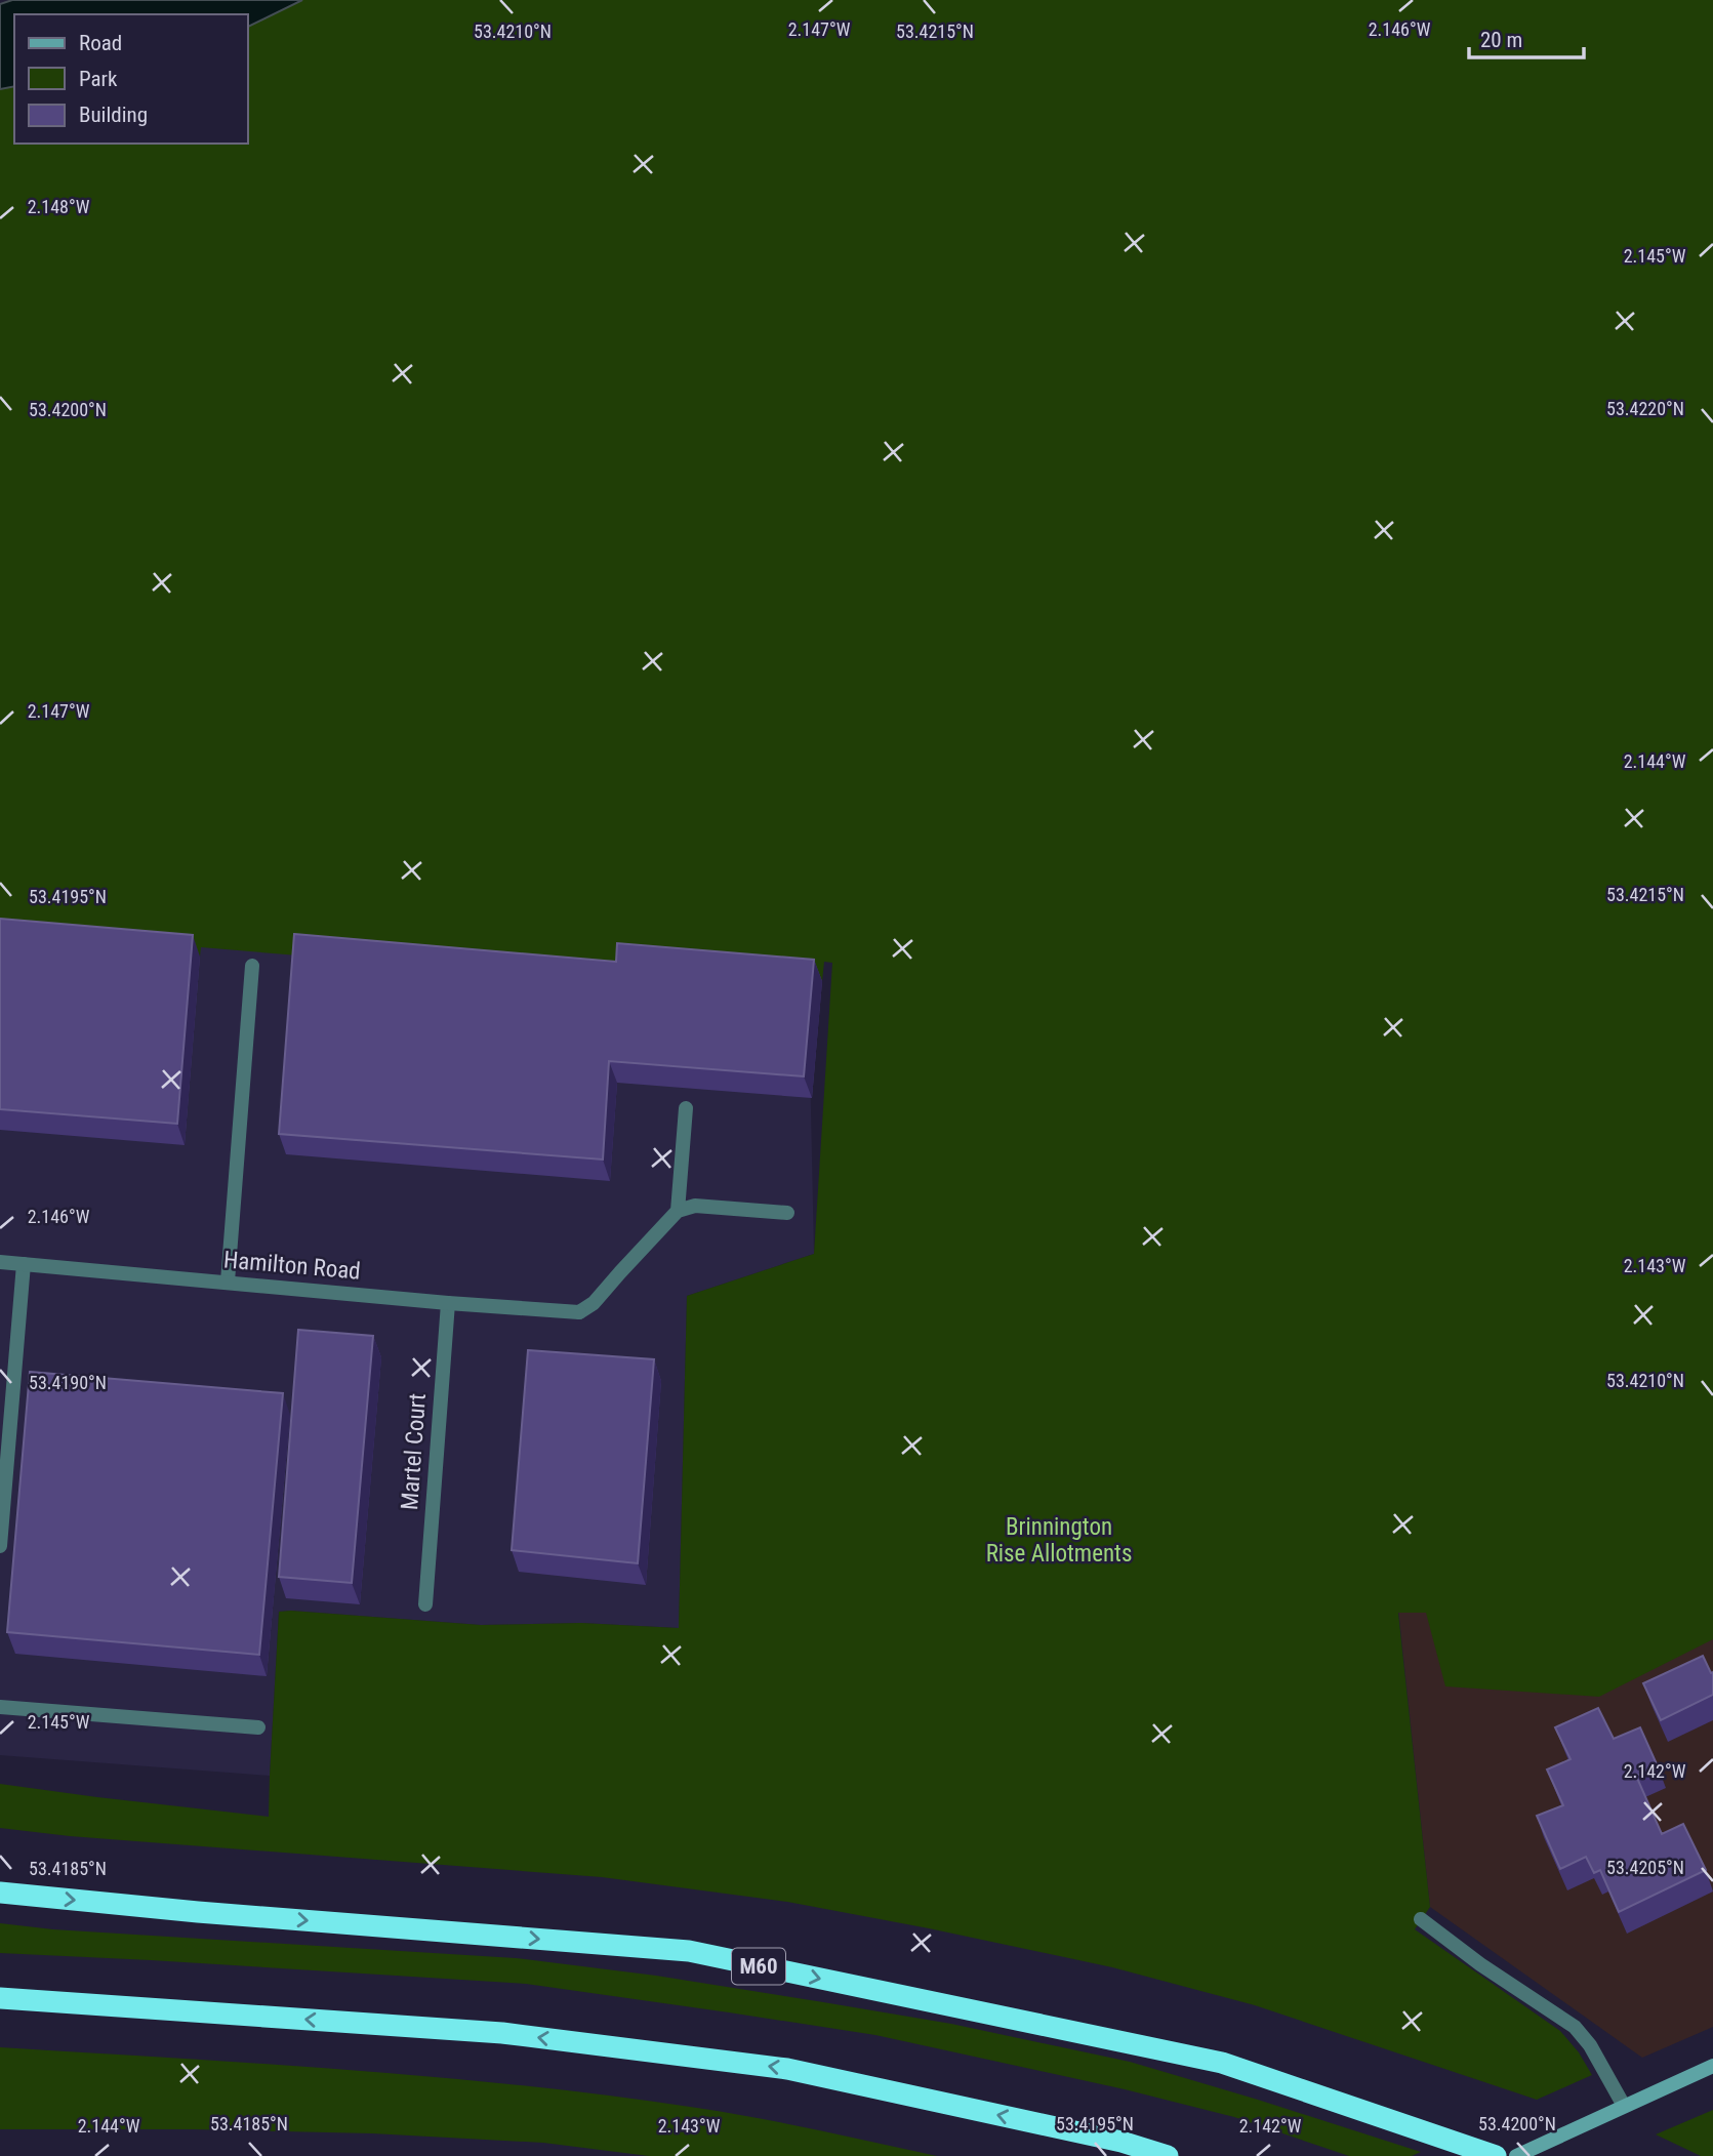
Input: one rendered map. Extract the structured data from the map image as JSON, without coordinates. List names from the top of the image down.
{
  "streets": {
    "highway": ["M60"],
    "street": ["Hamilton Road", "Martel Court"]
  },
  "crossings": [
    ["Hamilton Road", "Martel Court"]
  ],
  "parks": ["Brinnington Rise Allotments"],
  "legend": ["Road", "Park", "Building"],
  "scale_bar": "20 m",
  "coordinates": [
    "2.147°W",
    "2.146°W",
    "53.4210°N",
    "53.4215°N",
    "2.148°W",
    "2.145°W",
    "53.4220°N",
    "53.4200°N",
    "2.144°W",
    "53.4195°N",
    "2.143°W",
    "53.4190°N",
    "2.142°W",
    "53.4205°N",
    "53.4185°N"
  ]
}
